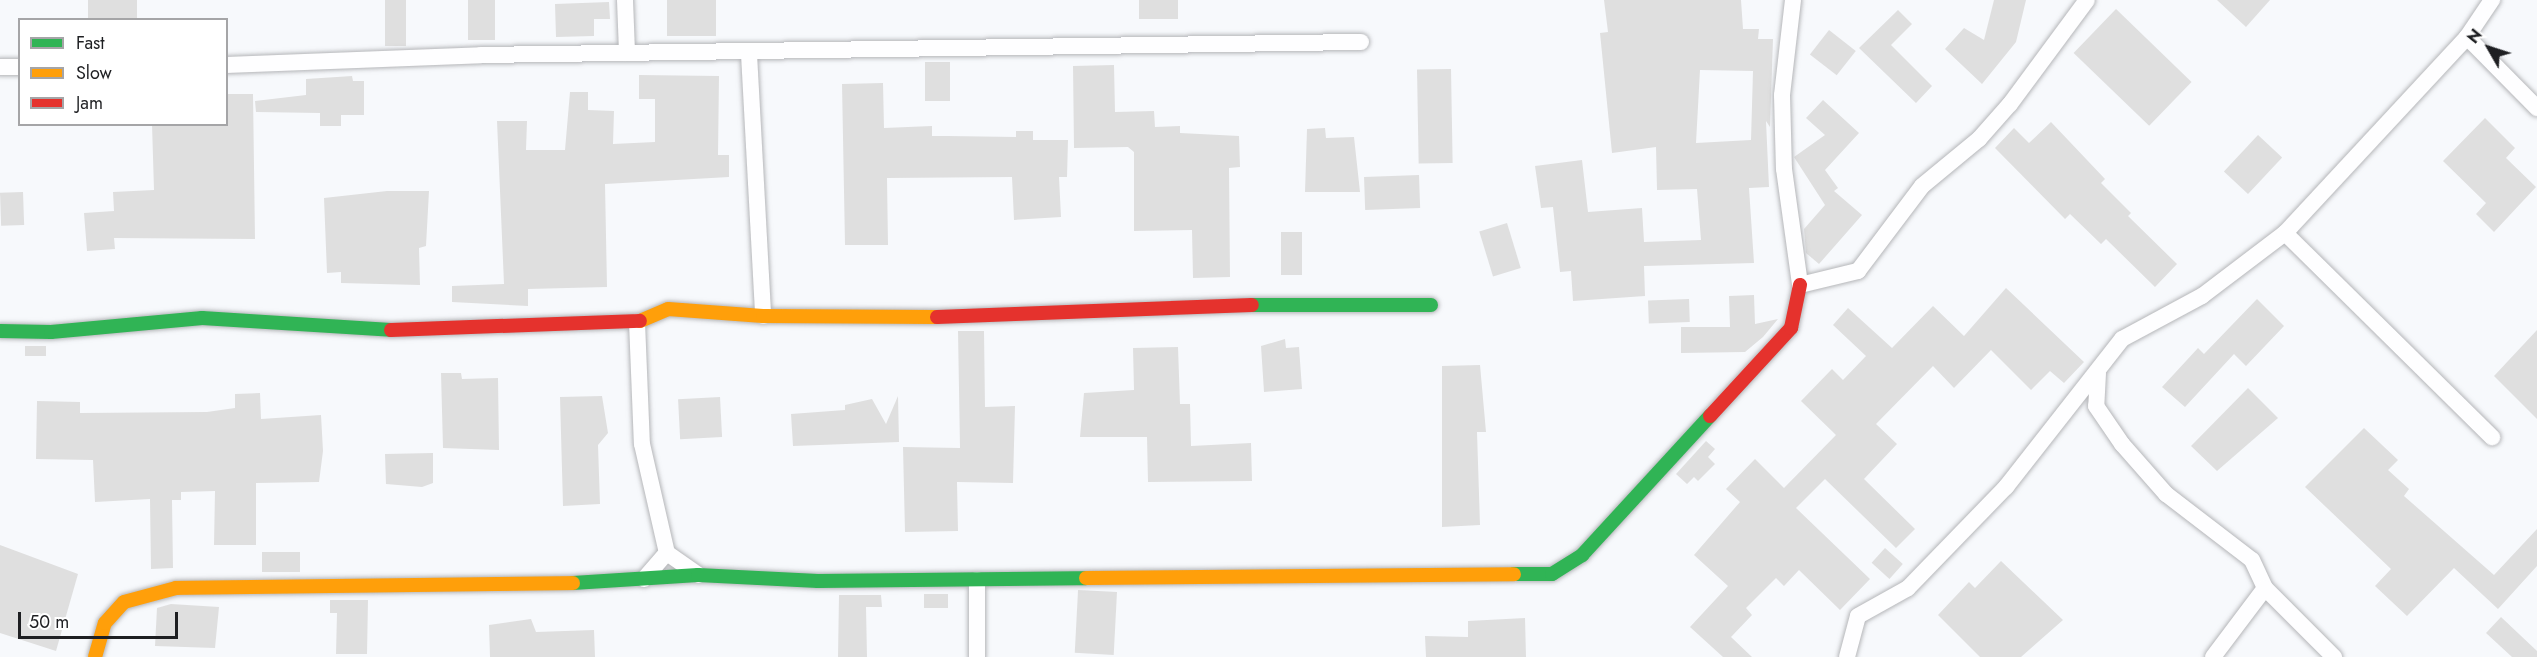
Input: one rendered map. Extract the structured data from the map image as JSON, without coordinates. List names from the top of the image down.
{
  "legend": ["Fast", "Slow", "Jam"],
  "scale_bar": "50 m",
  "north": "top left"
}
